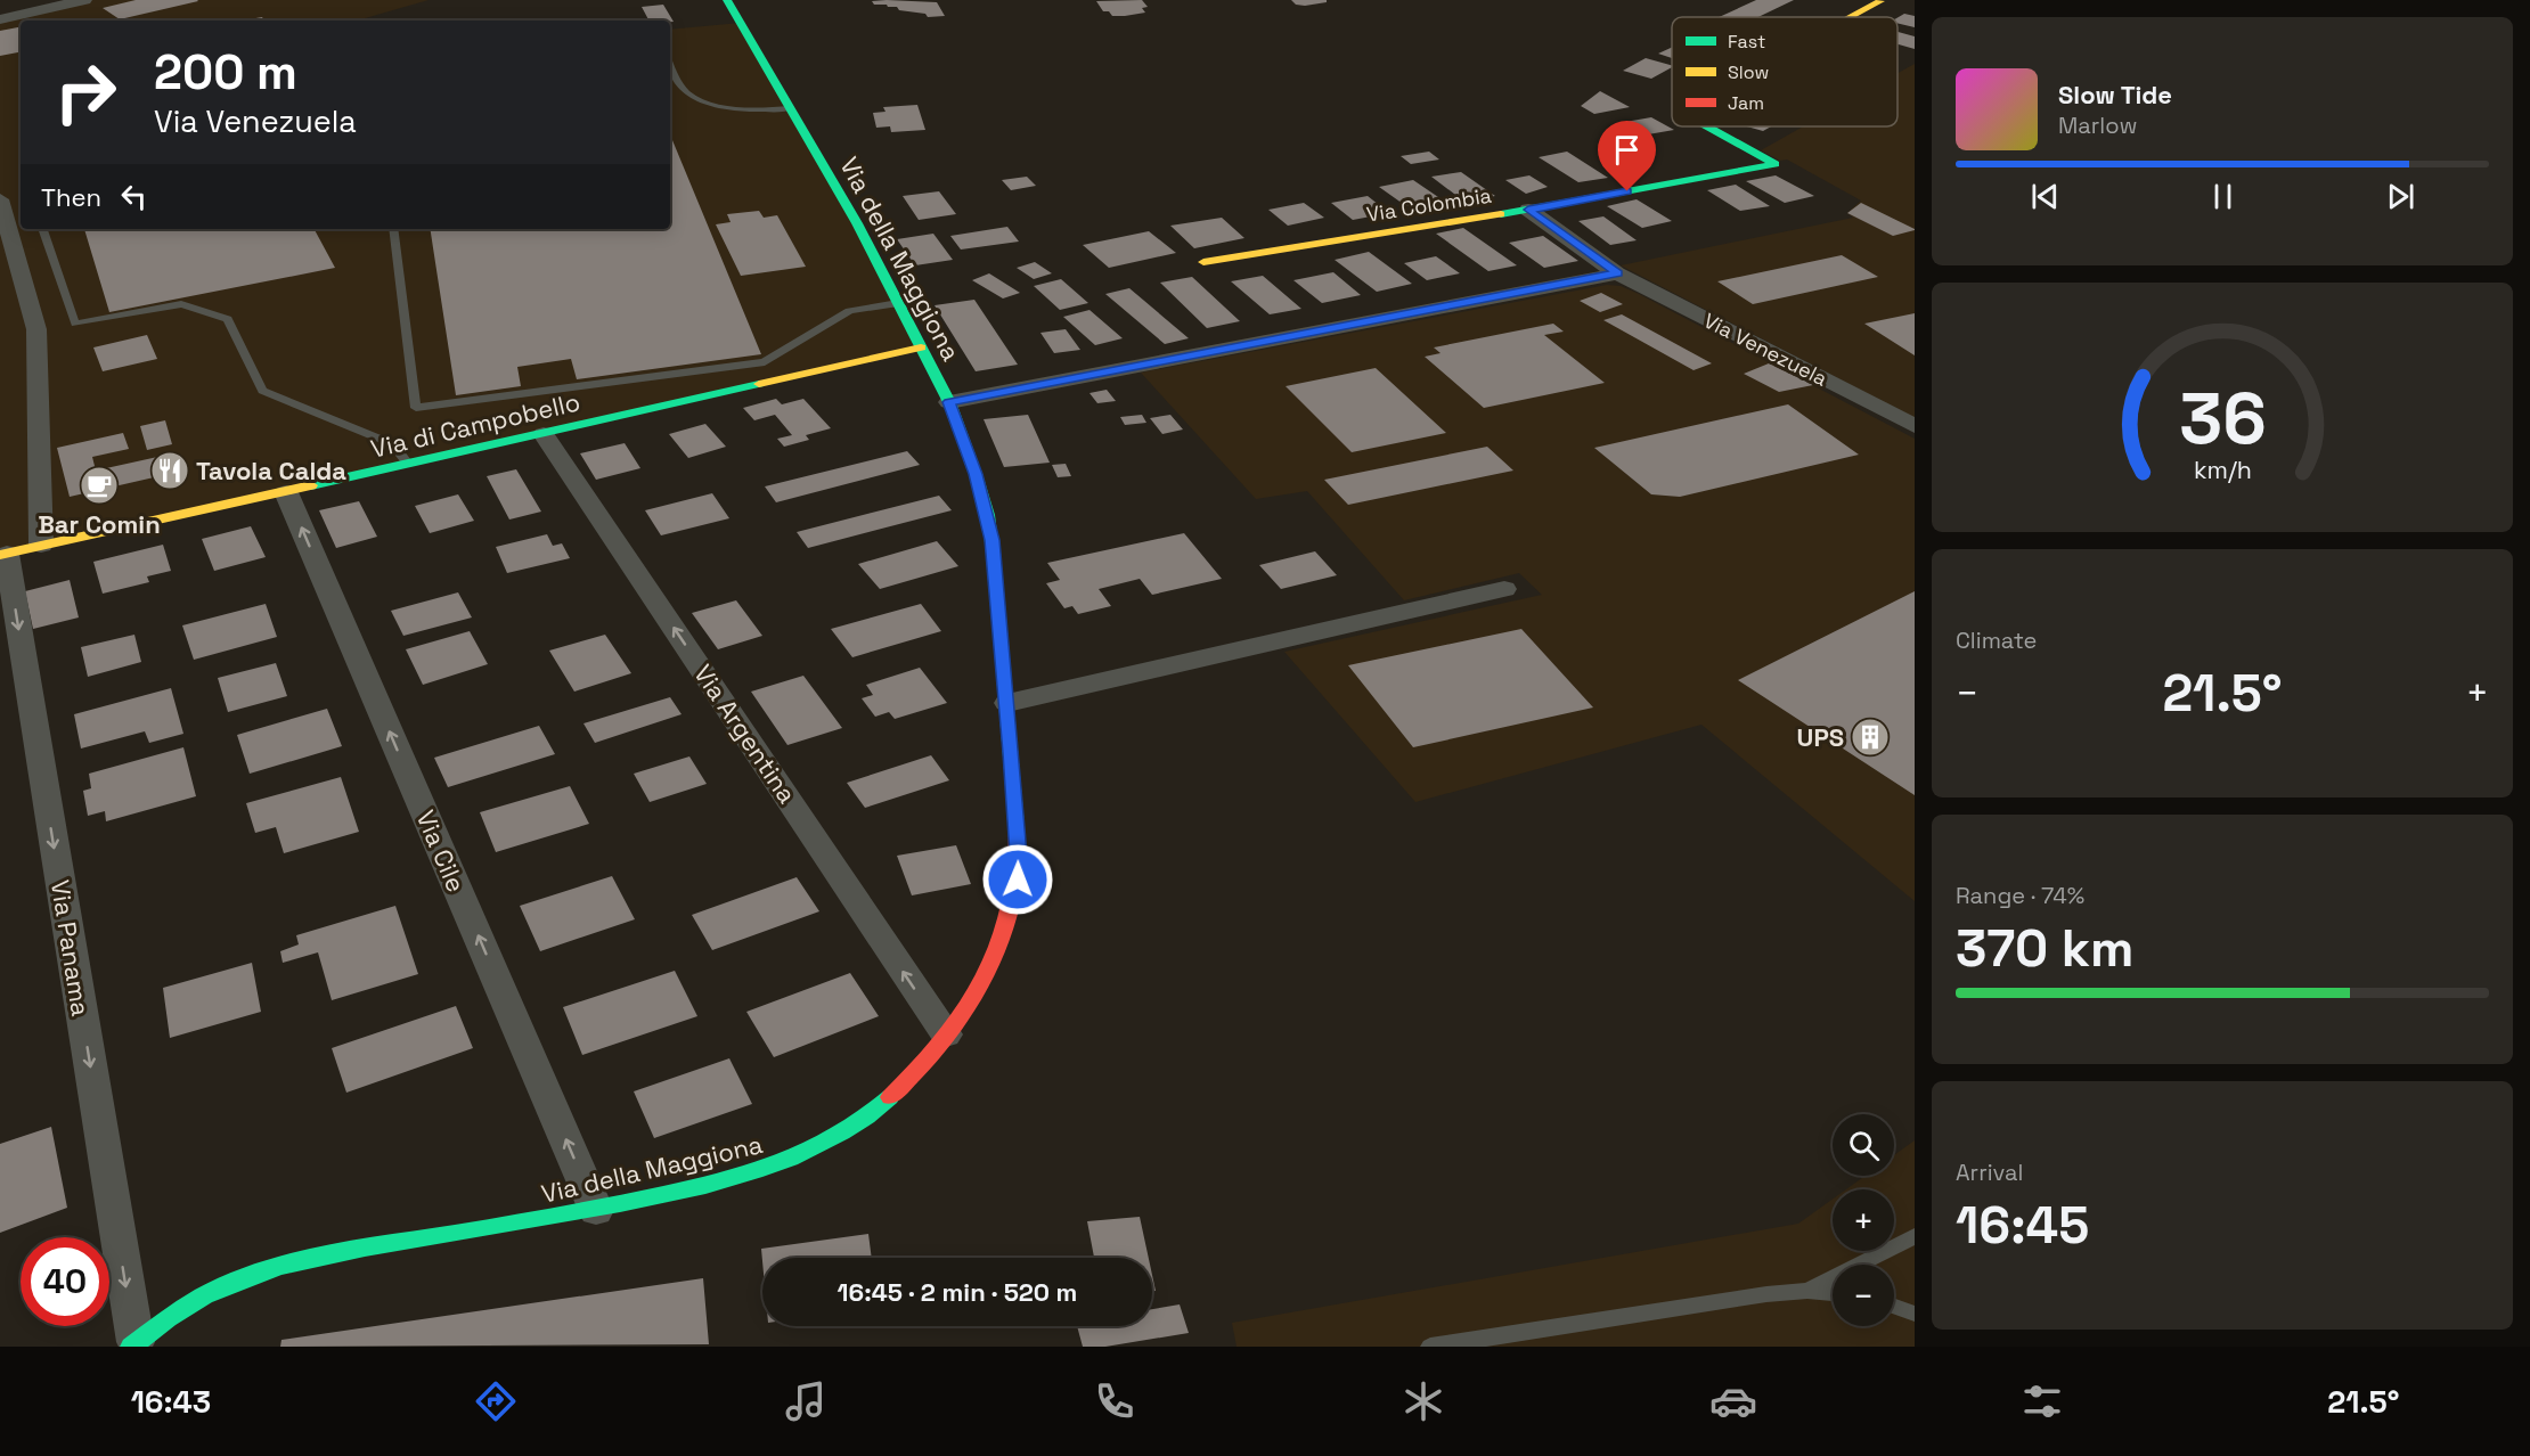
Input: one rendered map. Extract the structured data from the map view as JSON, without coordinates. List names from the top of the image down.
{
  "streets": {
    "street": [
      "Via Colombia",
      "Via della Maggiona",
      "Via Venezuela",
      "Via di Campobello",
      "Via Argentina",
      "Via Cile",
      "Via Panama"
    ]
  },
  "crossings": [
    ["Via Colombia", "Via Venezuela"],
    ["Via della Maggiona", "Via di Campobello"],
    ["Via della Maggiona", "Via Argentina"],
    ["Via della Maggiona", "Via Cile"],
    ["Via della Maggiona", "Via Panama"],
    ["Via di Campobello", "Via Argentina"],
    ["Via di Campobello", "Via Cile"],
    ["Via di Campobello", "Via Panama"]
  ],
  "one_way": ["Via Argentina", "Via Cile", "Via Panama"],
  "places": {
    "restaurant": ["Tavola Calda"],
    "cafe": ["Bar Comin"],
    "building": ["UPS"]
  },
  "legend": ["Fast", "Slow", "Jam"],
  "page": {
    "turn": ["200 m", "Via Venezuela"],
    "song": ["Slow Tide", "Marlow"],
    "then": "Then",
    "tile": [
      "Climate",
      ["Range · 74%", "370 km"],
      ["Arrival", "16:45"]
    ],
    "heat": ["−", "21.5°", "+"],
    "map_buttons": ["+", "−"],
    "limit": "40",
    "trip": "16:45 · 2 min · 520 m",
    "tabs": ["16:43", "21.5°"],
    "gauge": ["36", "km/h"]
  }
}
